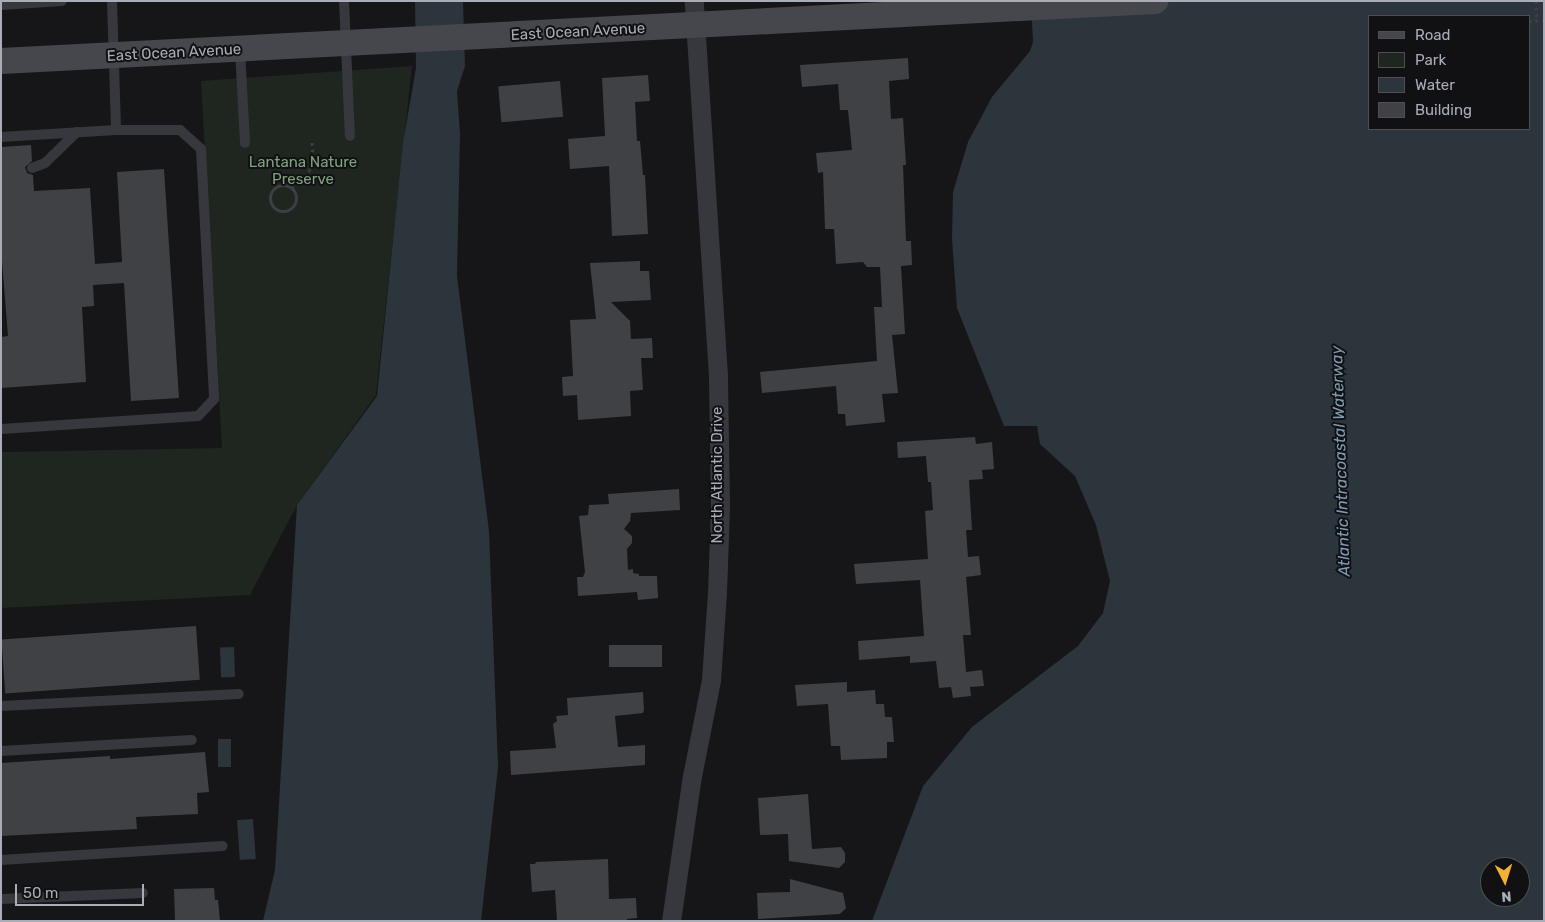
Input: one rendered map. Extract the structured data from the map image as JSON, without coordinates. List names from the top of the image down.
{
  "streets": {
    "main road": ["East Ocean Avenue"],
    "street": ["North Atlantic Drive"]
  },
  "crossings": [
    ["East Ocean Avenue", "North Atlantic Drive"]
  ],
  "water": ["Atlantic Intracoastal Waterway"],
  "parks": ["Lantana Nature Preserve"],
  "legend": [
    "Road",
    "Park",
    "Water",
    "Building"
  ],
  "scale_bar": "50 m",
  "north": "bottom"
}
